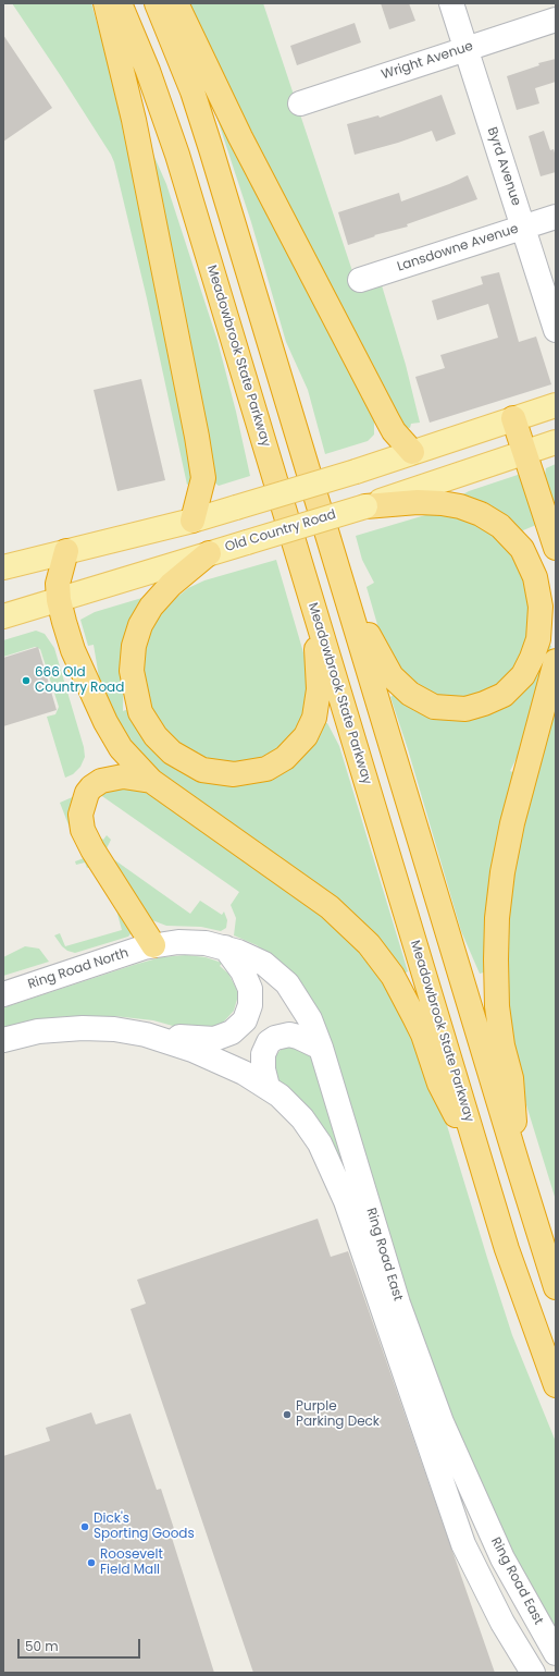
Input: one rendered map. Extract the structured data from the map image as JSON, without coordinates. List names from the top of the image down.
{
  "streets": {
    "highway": ["Meadowbrook State Parkway"],
    "main road": ["Old Country Road"],
    "street": [
      "Wright Avenue",
      "Byrd Avenue",
      "Lansdowne Avenue",
      "Ring Road North",
      "Ring Road East"
    ]
  },
  "crossings": [
    ["Wright Avenue", "Byrd Avenue"],
    ["Byrd Avenue", "Lansdowne Avenue"],
    ["Ring Road North", "Ring Road East"]
  ],
  "places": [
    "666 Old Country Road",
    "Purple Parking Deck",
    "Dick's Sporting Goods",
    "Roosevelt Field Mall"
  ],
  "scale_bar": "50 m"
}
